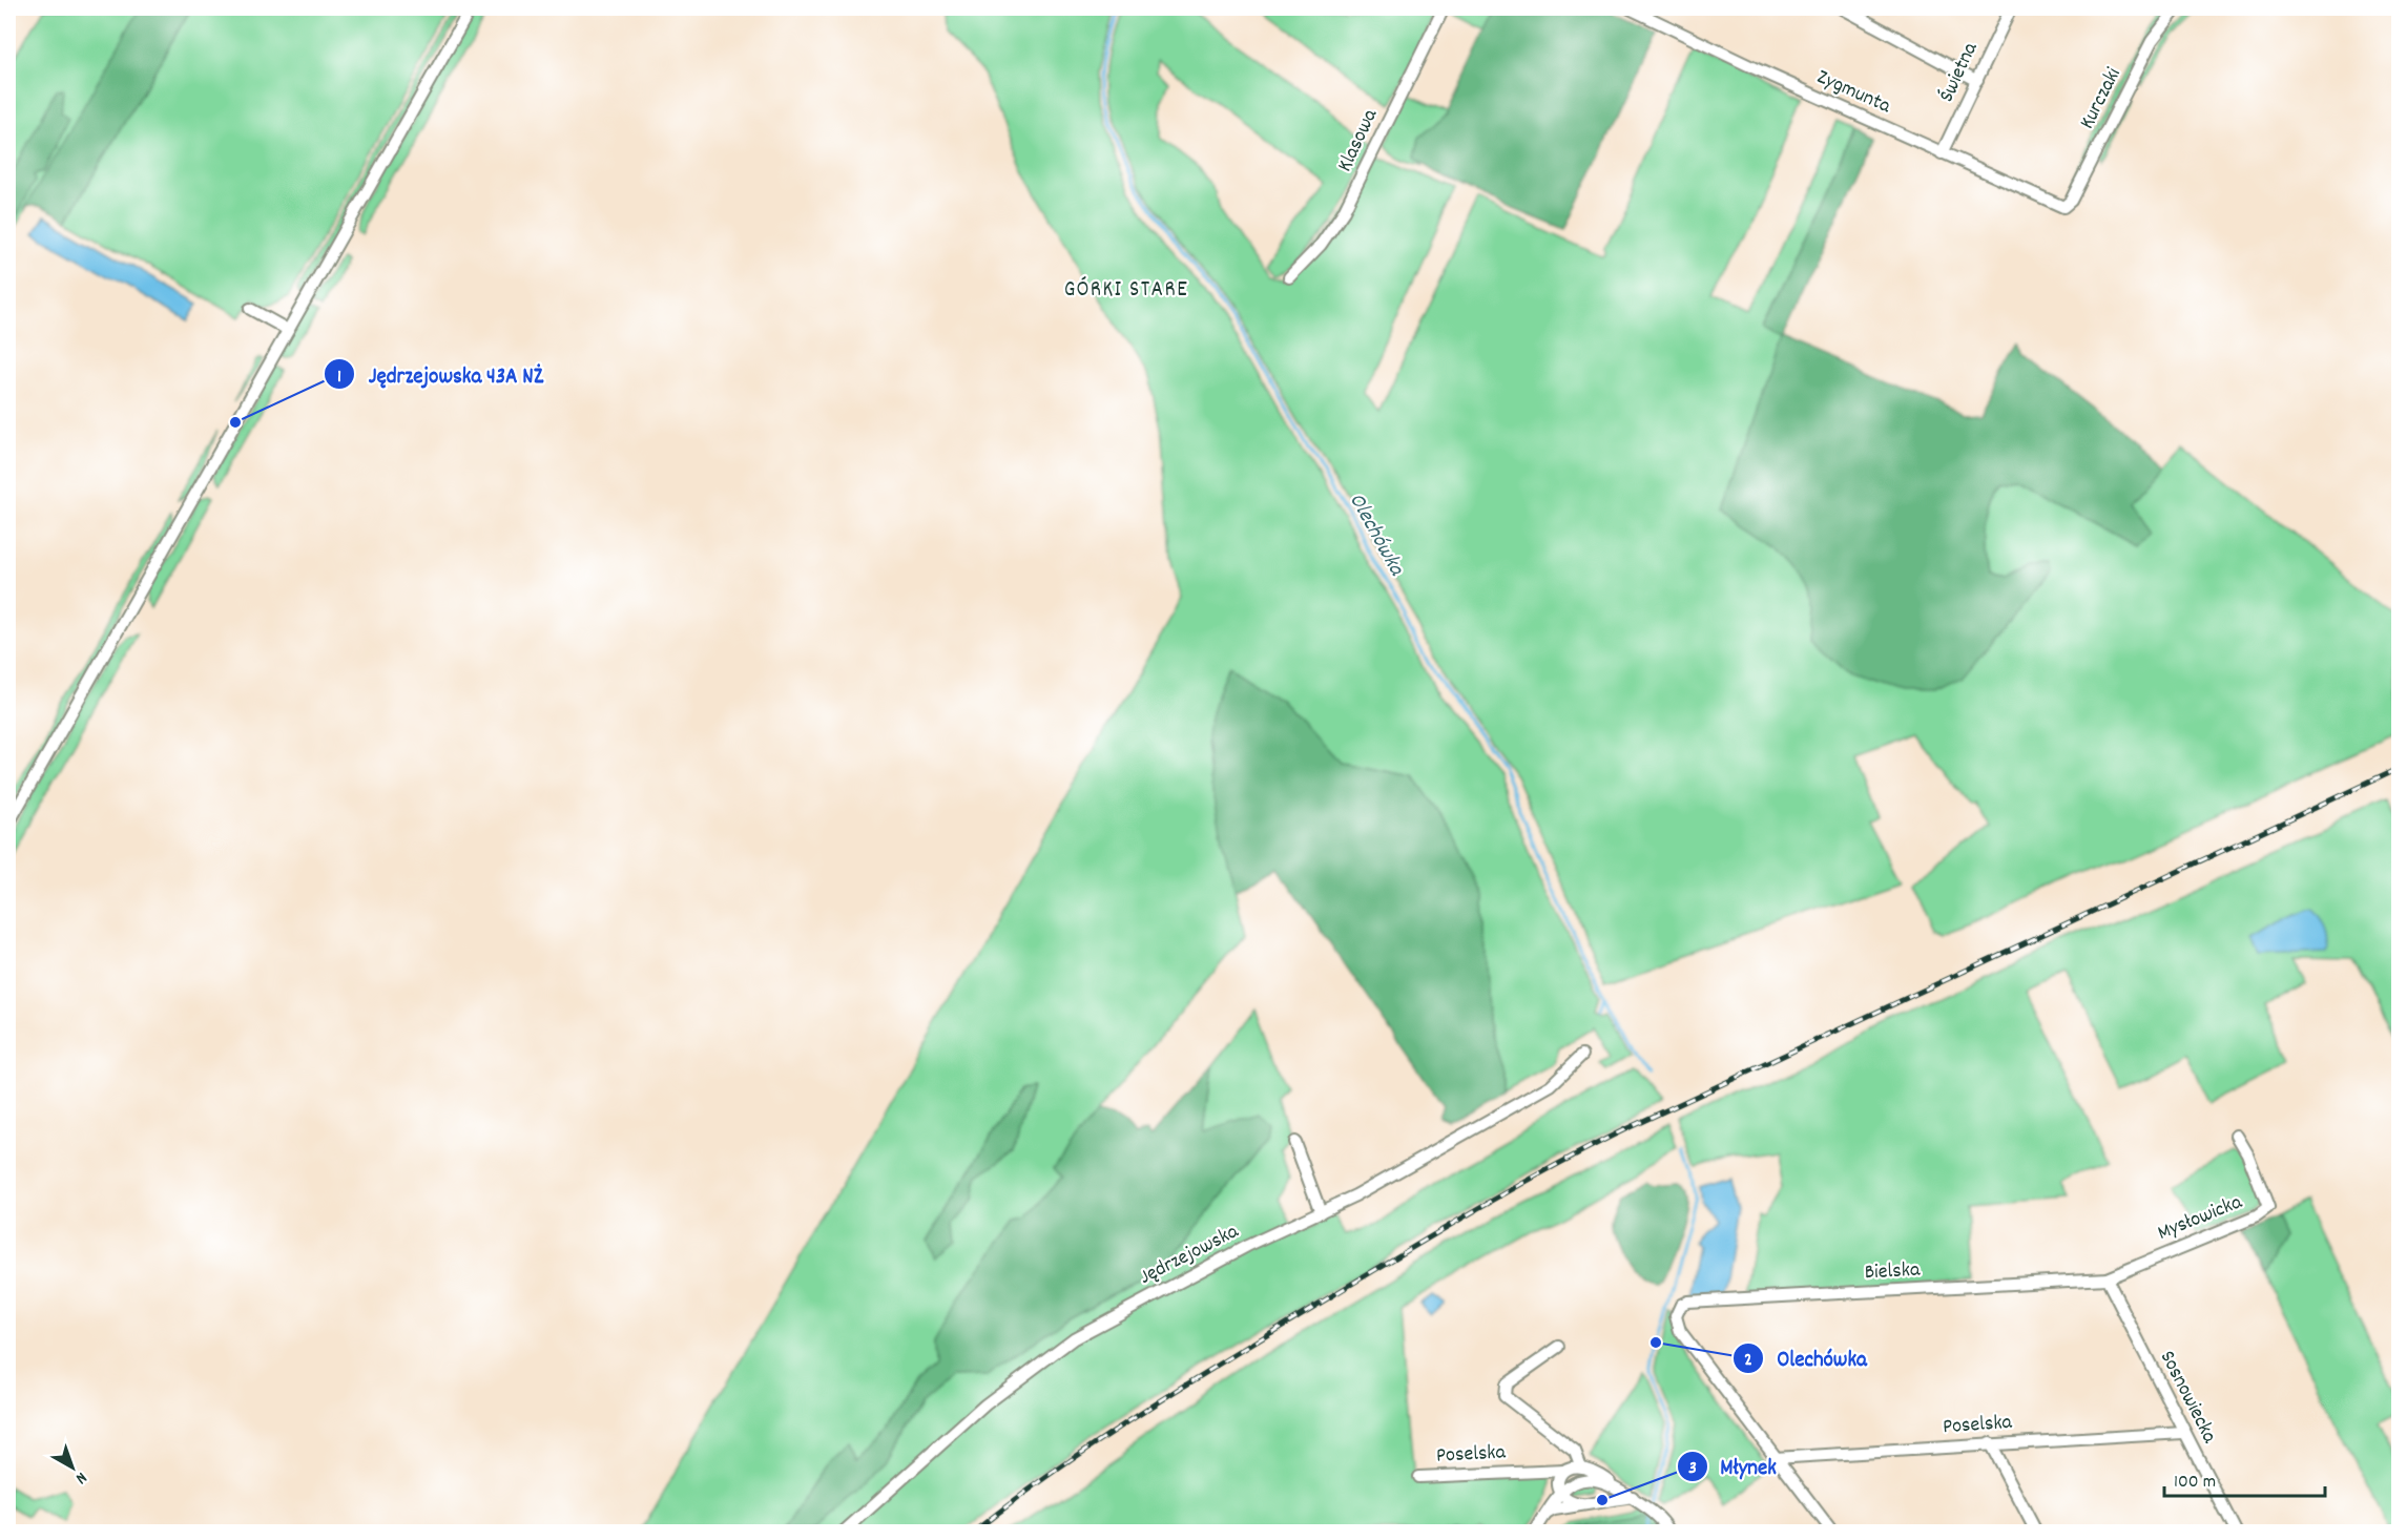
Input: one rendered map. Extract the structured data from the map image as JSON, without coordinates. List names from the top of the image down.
{
  "streets": {
    "street": [
      "Świetna",
      "Zygmunta",
      "Kurczaki",
      "Klasowa",
      "Mysłowicka",
      "Jędrzejowska",
      "Bielska",
      "Sosnowiecka",
      "Poselska"
    ]
  },
  "crossings": [
    ["Świetna", "Zygmunta"],
    ["Zygmunta", "Kurczaki"],
    ["Mysłowicka", "Bielska"],
    ["Mysłowicka", "Sosnowiecka"],
    ["Bielska", "Sosnowiecka"],
    ["Bielska", "Poselska"],
    ["Sosnowiecka", "Poselska"]
  ],
  "districts": ["GÓRKI STARE"],
  "water": ["Olechówka"],
  "places": ["Jędrzejowska 43A NŻ", "Olechówka", "Młynek"],
  "scale_bar": "100 m",
  "north": "bottom right"
}
